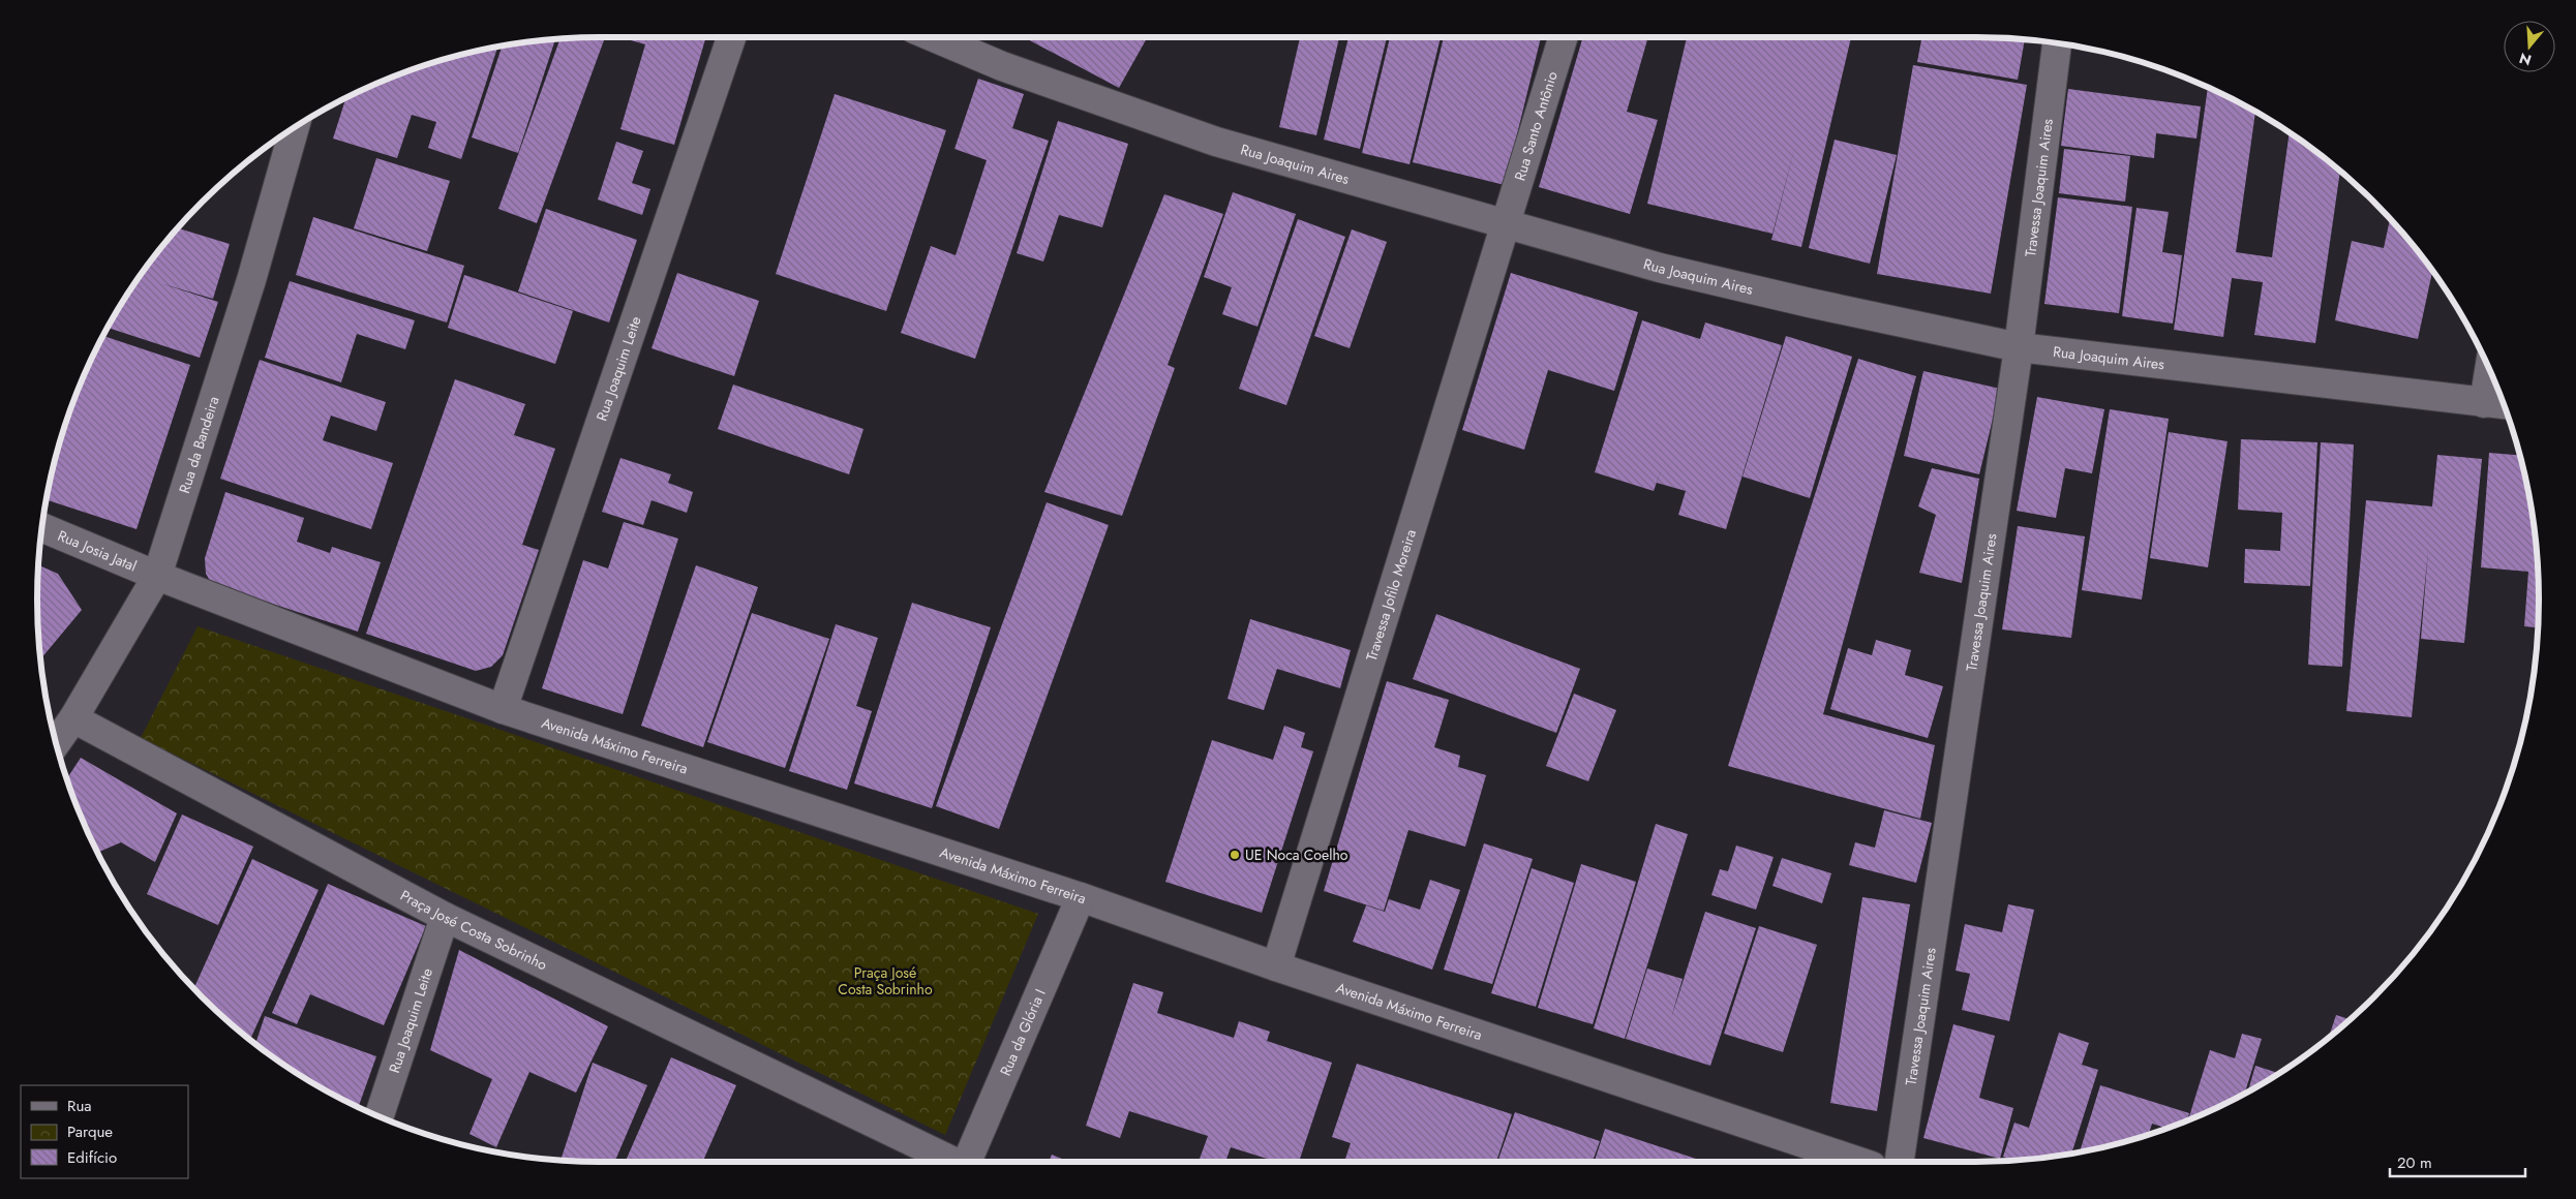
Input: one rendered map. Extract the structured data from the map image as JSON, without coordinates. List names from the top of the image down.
{
  "streets": {
    "street": [
      "Rua Santo Antônio",
      "Rua Joaquim Aires",
      "Travessa Joaquim Aires",
      "Rua Joaquim Leite",
      "Rua da Bandeira",
      "Rua Josia Jatal",
      "Travessa Jofilo Moreira",
      "Avenida Máximo Ferreira",
      "Praça José Costa Sobrinho",
      "Rua da Glória I"
    ]
  },
  "crossings": [
    ["Rua Santo Antônio", "Rua Joaquim Aires"],
    ["Rua Santo Antônio", "Travessa Jofilo Moreira"],
    ["Rua Joaquim Aires", "Travessa Joaquim Aires"],
    ["Rua Joaquim Aires", "Travessa Jofilo Moreira"],
    ["Rua Joaquim Leite", "Avenida Máximo Ferreira"],
    ["Rua Joaquim Leite", "Praça José Costa Sobrinho"],
    ["Rua da Bandeira", "Rua Josia Jatal"],
    ["Rua da Bandeira", "Avenida Máximo Ferreira"],
    ["Rua da Bandeira", "Praça José Costa Sobrinho"],
    ["Rua Josia Jatal", "Avenida Máximo Ferreira"],
    ["Travessa Jofilo Moreira", "Avenida Máximo Ferreira"],
    ["Avenida Máximo Ferreira", "Rua da Glória I"]
  ],
  "parks": ["Praça José Costa Sobrinho"],
  "places": ["UE Noca Coelho"],
  "legend": ["Rua", "Parque", "Edifício"],
  "scale_bar": "20 m",
  "north": "bottom"
}
